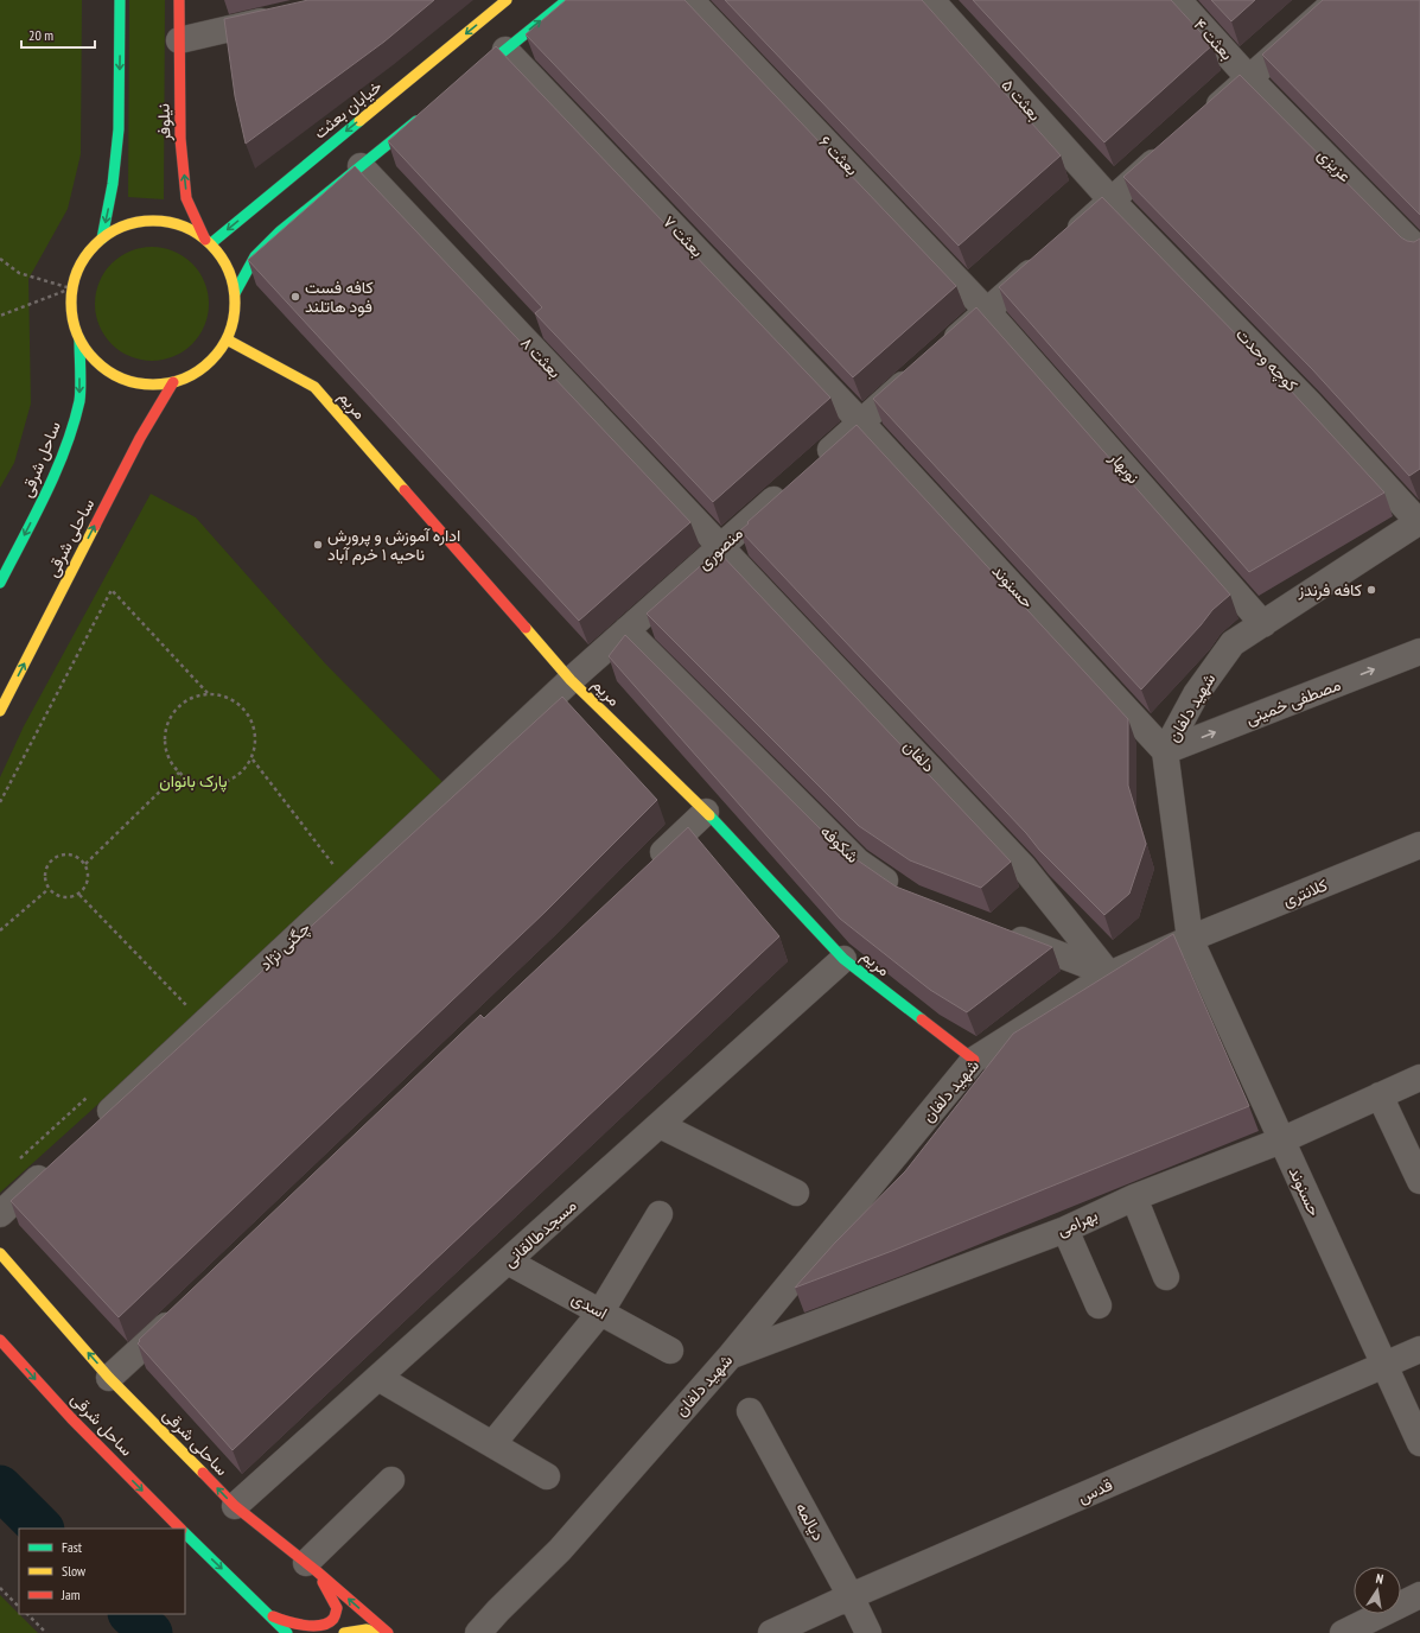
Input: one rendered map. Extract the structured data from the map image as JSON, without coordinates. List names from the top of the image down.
{
  "streets": {
    "main road": [
      "خیابان بعثت",
      "نیلوفر",
      "مریم",
      "ساحل شرقی",
      "ساحلی شرقی"
    ],
    "street": [
      "بعثت ۴",
      "بعثت ۵",
      "بعثت ۶",
      "عزیزی",
      "بعثت ۷",
      "بعثت ۸",
      "کوچه وحدت",
      "نوبهار",
      "منصوری",
      "حسنوند",
      "مصطفی خمینی",
      "شهید دلفان",
      "دلفان",
      "شکوفه",
      "کلانتری",
      "چگنی نژاد",
      "بهرامی",
      "مسجدطالقانی",
      "اسدی",
      "قدس",
      "دیالمه"
    ]
  },
  "crossings": [
    ["بعثت ۴", "عزیزی"],
    ["بعثت ۵", "کوچه وحدت"],
    ["خیابان بعثت", "نیلوفر"],
    ["خیابان بعثت", "مریم"],
    ["خیابان بعثت", "ساحل شرقی"],
    ["خیابان بعثت", "ساحلی شرقی"],
    ["نیلوفر", "مریم"],
    ["نیلوفر", "ساحل شرقی"],
    ["نیلوفر", "ساحلی شرقی"],
    ["بعثت ۶", "نوبهار"],
    ["بعثت ۷", "حسنوند"],
    ["بعثت ۸", "منصوری"],
    ["بعثت ۸", "دلفان"],
    ["کوچه وحدت", "شهید دلفان"],
    ["مریم", "ساحل شرقی"],
    ["مریم", "ساحلی شرقی"],
    ["مریم", "منصوری"],
    ["مریم", "شهید دلفان"],
    ["مریم", "چگنی نژاد"],
    ["مریم", "مسجدطالقانی"],
    ["ساحل شرقی", "ساحلی شرقی"],
    ["نوبهار", "شهید دلفان"],
    ["ساحلی شرقی", "مسجدطالقانی"],
    ["منصوری", "دلفان"],
    ["منصوری", "شکوفه"],
    ["منصوری", "چگنی نژاد"],
    ["حسنوند", "مصطفی خمینی"],
    ["حسنوند", "شهید دلفان"],
    ["حسنوند", "کلانتری"],
    ["حسنوند", "بهرامی"],
    ["حسنوند", "قدس"],
    ["مصطفی خمینی", "شهید دلفان"],
    ["شهید دلفان", "دلفان"],
    ["شهید دلفان", "کلانتری"],
    ["شهید دلفان", "بهرامی"],
    ["مسجدطالقانی", "اسدی"],
    ["قدس", "دیالمه"]
  ],
  "one_way": ["ساحل شرقی", "ساحلی شرقی", "مصطفی خمینی"],
  "parks": ["پارک بانوان"],
  "places": ["کافه فست فود هاتلند", "اداره آموزش و پرورش ناحیه ۱ خرم آباد", "کافه فرندز"],
  "legend": ["Fast", "Slow", "Jam"],
  "scale_bar": "20 m",
  "north": "top"
}
